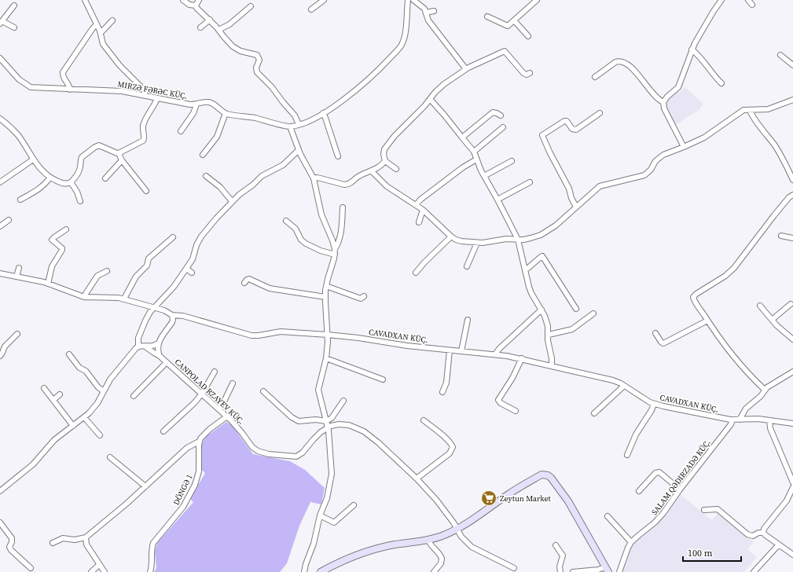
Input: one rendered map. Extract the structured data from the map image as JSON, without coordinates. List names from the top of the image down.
{
  "streets": {
    "street": [
      "MIRZƏ FƏRƏC KÜÇ.",
      "CAVADXAN KÜÇ.",
      "CANPOLAD RZAYEV KÜÇ.",
      "SALAM QƏDIRZADƏ KÜÇ.",
      "DÖNGƏ 1"
    ]
  },
  "crossings": [
    ["CAVADXAN KÜÇ.", "SALAM QƏDIRZADƏ KÜÇ."]
  ],
  "places": {
    "supermarket": ["Zeytun Market"]
  },
  "scale_bar": "100 m"
}
